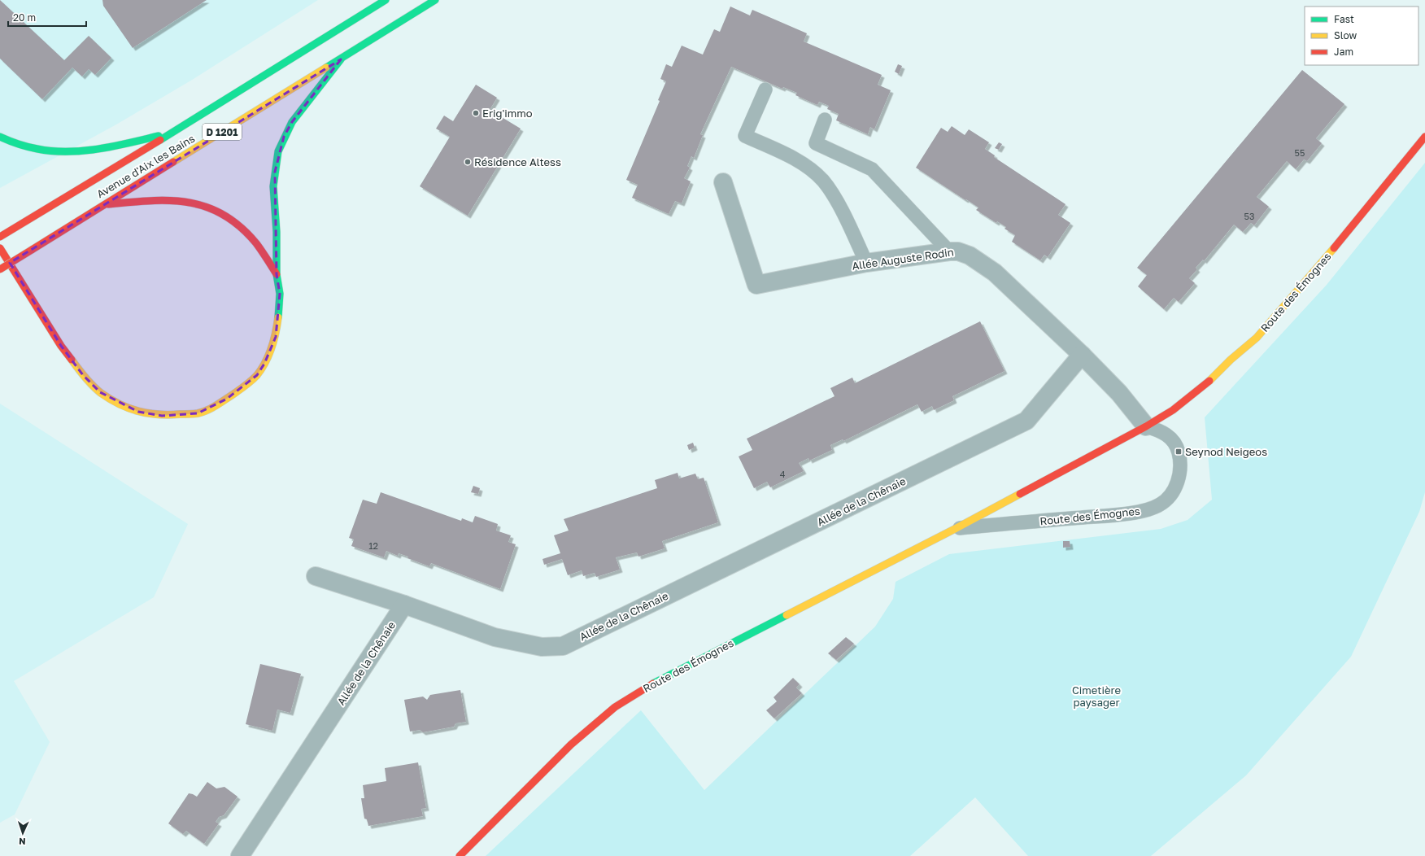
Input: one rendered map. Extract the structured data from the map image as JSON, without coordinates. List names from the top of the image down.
{
  "streets": {
    "main road": ["D 1201", "Avenue d'Aix les Bains", "Route des Émognes"],
    "street": ["Allée Auguste Rodin", "Allée de la Chênaie"]
  },
  "crossings": [
    ["Allée Auguste Rodin", "Route des Émognes"],
    ["Allée Auguste Rodin", "Allée de la Chênaie"]
  ],
  "parks": ["Cimetière paysager"],
  "places": {
    "other": ["Erig'immo", "Résidence Altess"],
    "transit": ["Seynod Neigeos"]
  },
  "house_numbers": [
    "55",
    "53",
    "4",
    "12"
  ],
  "legend": ["Fast", "Slow", "Jam"],
  "scale_bar": "20 m",
  "north": "bottom"
}
